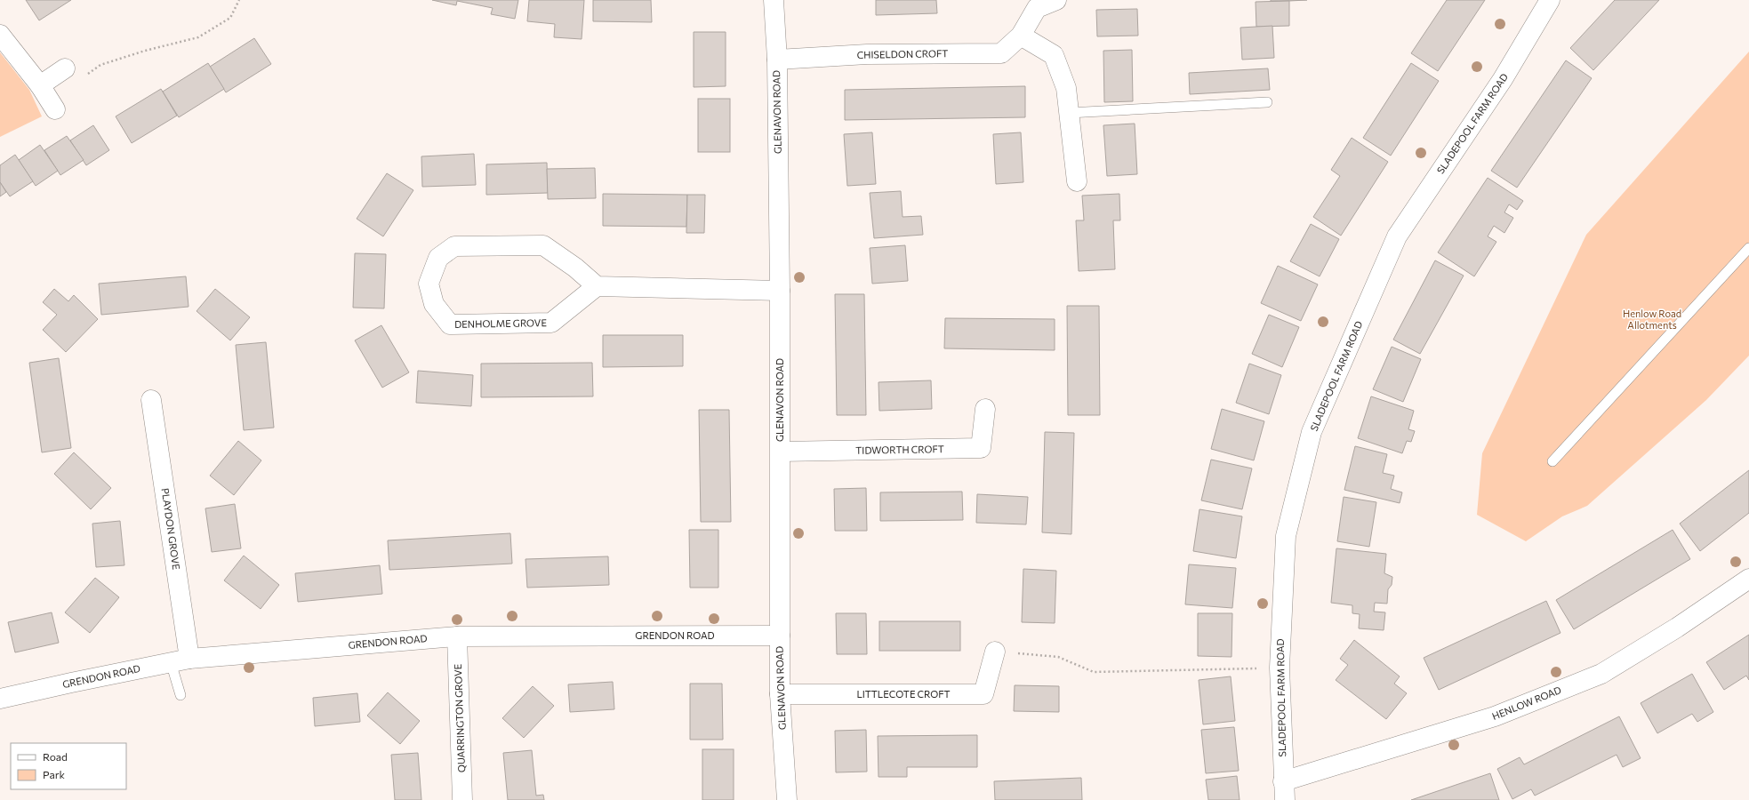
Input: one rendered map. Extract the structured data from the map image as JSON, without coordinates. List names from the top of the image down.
{
  "streets": {
    "street": [
      "CHISELDON CROFT",
      "GLENAVON ROAD",
      "SLADEPOOL FARM ROAD",
      "DENHOLME GROVE",
      "TIDWORTH CROFT",
      "PLAYDON GROVE",
      "GRENDON ROAD",
      "LITTLECOTE CROFT",
      "HENLOW ROAD",
      "QUARRINGTON GROVE"
    ]
  },
  "crossings": [
    ["CHISELDON CROFT", "GLENAVON ROAD"],
    ["GLENAVON ROAD", "TIDWORTH CROFT"],
    ["GLENAVON ROAD", "GRENDON ROAD"],
    ["GLENAVON ROAD", "LITTLECOTE CROFT"],
    ["SLADEPOOL FARM ROAD", "HENLOW ROAD"],
    ["PLAYDON GROVE", "GRENDON ROAD"],
    ["GRENDON ROAD", "QUARRINGTON GROVE"]
  ],
  "parks": ["Henlow Road Allotments"],
  "legend": ["Road", "Park"]
}
